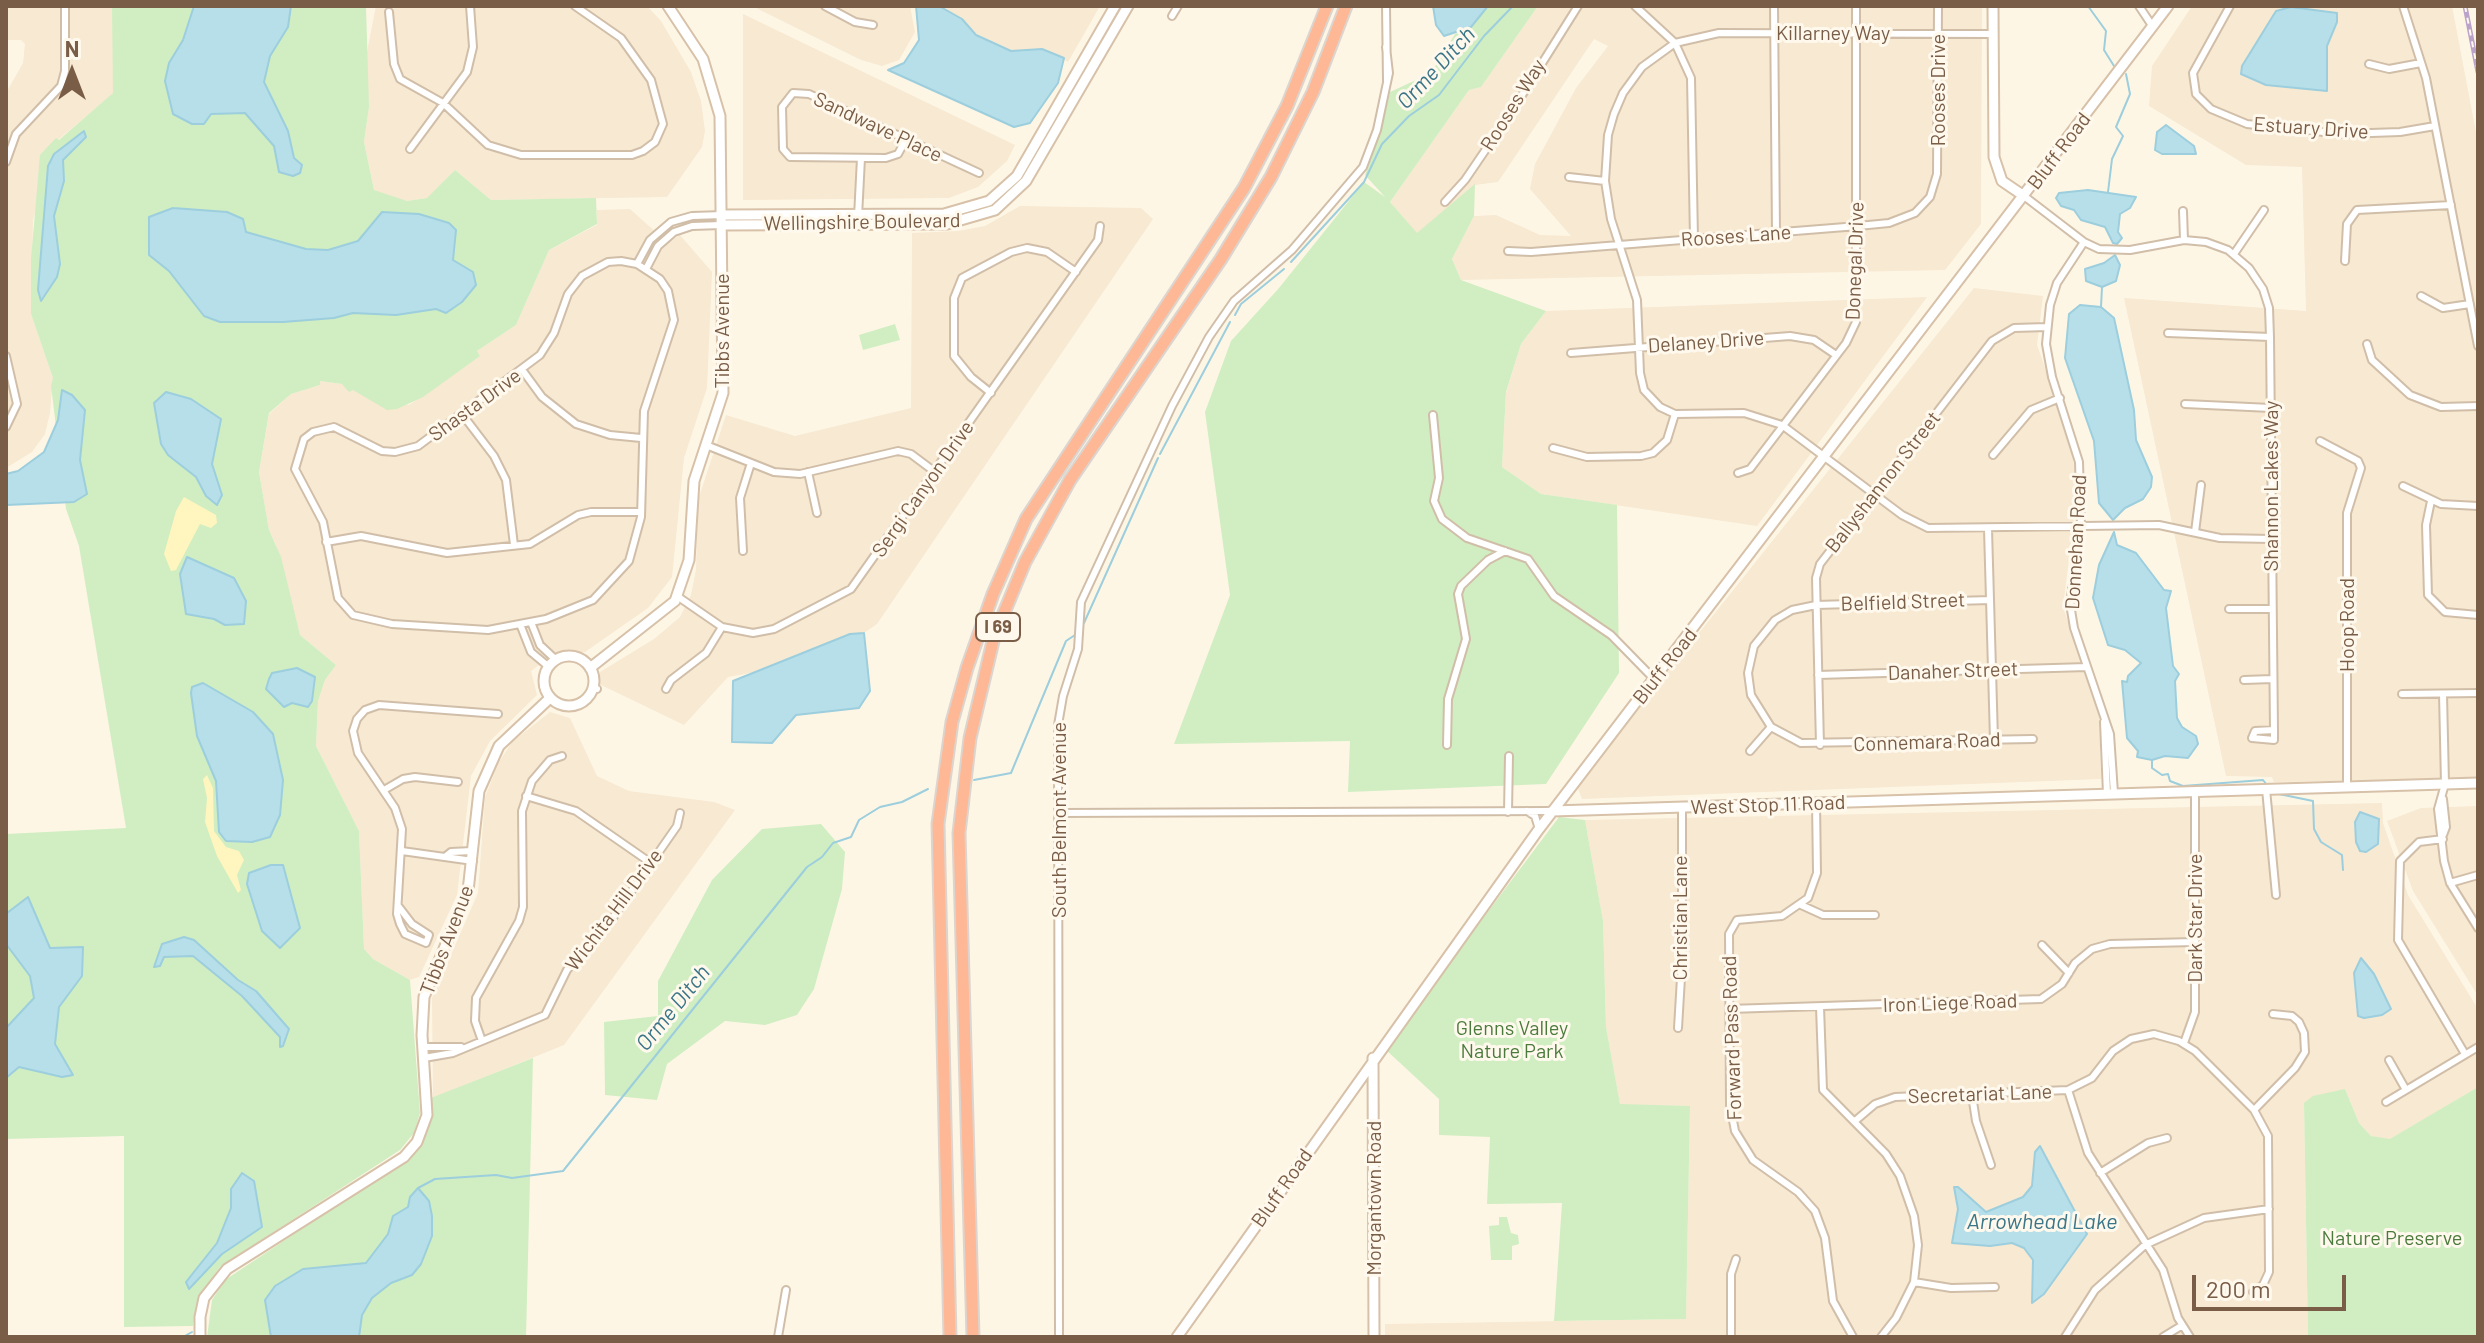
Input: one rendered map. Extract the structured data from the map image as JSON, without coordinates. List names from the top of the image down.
{
  "streets": {
    "highway": ["I 69"],
    "street": [
      "Killarney Way",
      "Rooses Drive",
      "Rooses Way",
      "Sandwave Place",
      "Estuary Drive",
      "Bluff Road",
      "Wellingshire Boulevard",
      "Rooses Lane",
      "Donegal Drive",
      "Tibbs Avenue",
      "Delaney Drive",
      "Shasta Drive",
      "Ballyshannon Street",
      "Shannon Lakes Way",
      "Sergi Canyon Drive",
      "Donnehan Road",
      "Belfield Street",
      "Hoop Road",
      "Danaher Street",
      "Connemara Road",
      "West Stop 11 Road",
      "South Belmont Avenue",
      "Wichita Hill Drive",
      "Christian Lane",
      "Dark Star Drive",
      "Iron Liege Road",
      "Forward Pass Road",
      "Secretariat Lane",
      "Morgantown Road"
    ]
  },
  "crossings": [
    ["Killarney Way", "Rooses Drive"],
    ["Killarney Way", "Donegal Drive"],
    ["Rooses Drive", "Rooses Lane"],
    ["Bluff Road", "West Stop 11 Road"],
    ["Bluff Road", "Morgantown Road"],
    ["Wellingshire Boulevard", "Tibbs Avenue"],
    ["Wellingshire Boulevard", "Shasta Drive"],
    ["Rooses Lane", "Donegal Drive"],
    ["Donegal Drive", "Delaney Drive"],
    ["Tibbs Avenue", "Sergi Canyon Drive"],
    ["Tibbs Avenue", "Wichita Hill Drive"],
    ["Ballyshannon Street", "Donnehan Road"],
    ["Ballyshannon Street", "Belfield Street"],
    ["Ballyshannon Street", "Danaher Street"],
    ["Ballyshannon Street", "Connemara Road"],
    ["Donnehan Road", "Danaher Street"],
    ["Donnehan Road", "West Stop 11 Road"],
    ["Belfield Street", "Connemara Road"],
    ["Hoop Road", "West Stop 11 Road"],
    ["West Stop 11 Road", "South Belmont Avenue"],
    ["West Stop 11 Road", "Christian Lane"],
    ["West Stop 11 Road", "Dark Star Drive"],
    ["Dark Star Drive", "Iron Liege Road"],
    ["Dark Star Drive", "Secretariat Lane"],
    ["Iron Liege Road", "Forward Pass Road"]
  ],
  "water": ["Orme Ditch", "Arrowhead Lake"],
  "parks": ["Glenns Valley Nature Park", "Nature Preserve"],
  "scale_bar": "200 m",
  "north": "top"
}
